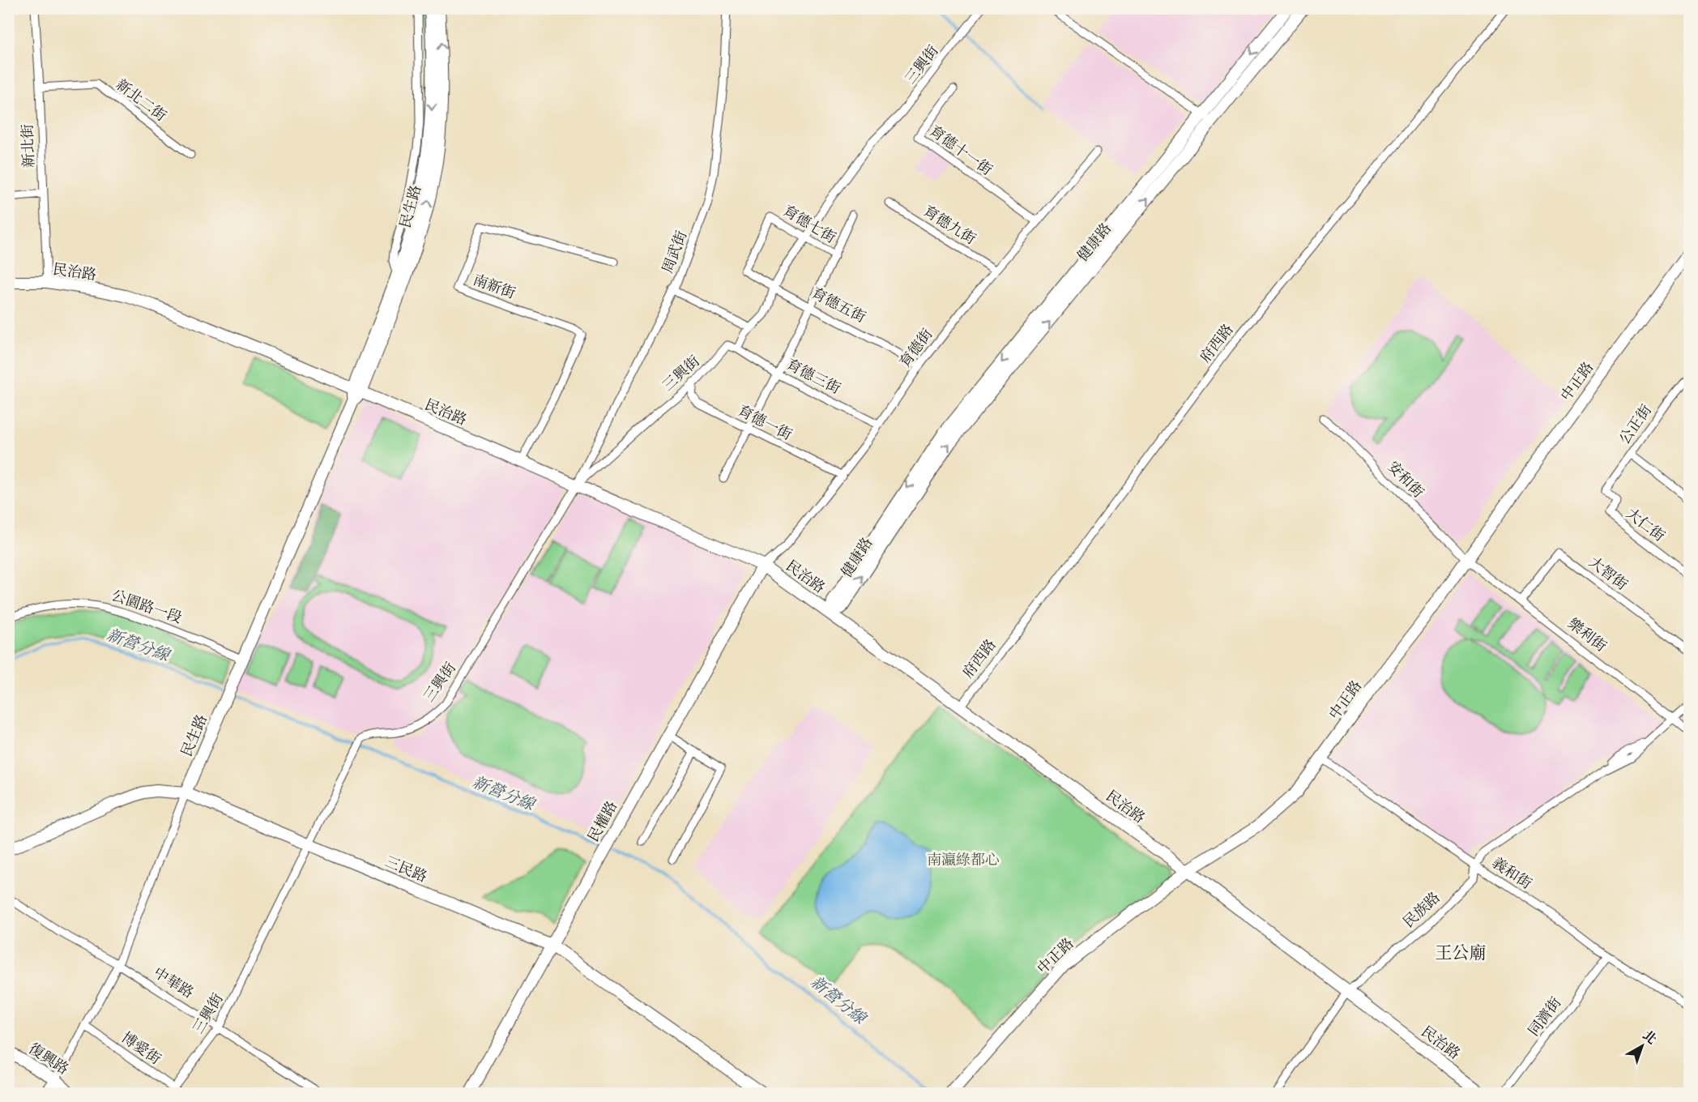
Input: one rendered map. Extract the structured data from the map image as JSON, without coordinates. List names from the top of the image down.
{
  "streets": {
    "street": [
      "三興街",
      "新北二街",
      "新北街",
      "育德十一街",
      "民生路",
      "育德七街",
      "育德九街",
      "健康路",
      "周武街",
      "民治路",
      "南新街",
      "育德五街",
      "府西路",
      "育德街",
      "育德三街",
      "中正路",
      "育德一街",
      "公正街",
      "安和街",
      "大仁街",
      "大智街",
      "公園路一段",
      "樂利街",
      "民權路",
      "三民路",
      "義和街",
      "民族路",
      "中華路",
      "同濟街",
      "博愛街",
      "復興路"
    ]
  },
  "crossings": [
    ["三興街", "育德七街"],
    ["三興街", "周武街"],
    ["三興街", "民治路"],
    ["三興街", "育德五街"],
    ["三興街", "育德三街"],
    ["三興街", "育德一街"],
    ["三興街", "三民路"],
    ["三興街", "中華路"],
    ["三興街", "博愛街"],
    ["新北二街", "新北街"],
    ["新北街", "民治路"],
    ["育德十一街", "育德街"],
    ["民生路", "民治路"],
    ["民生路", "公園路一段"],
    ["民生路", "三民路"],
    ["民生路", "中華路"],
    ["民生路", "博愛街"],
    ["民生路", "復興路"],
    ["育德七街", "育德五街"],
    ["育德九街", "育德街"],
    ["健康路", "民治路"],
    ["周武街", "民治路"],
    ["民治路", "南新街"],
    ["民治路", "府西路"],
    ["民治路", "育德街"],
    ["民治路", "中正路"],
    ["民治路", "民權路"],
    ["民治路", "民族路"],
    ["育德五街", "育德街"],
    ["育德街", "育德三街"],
    ["育德街", "育德一街"],
    ["育德街", "民權路"],
    ["中正路", "安和街"],
    ["中正路", "樂利街"],
    ["中正路", "義和街"],
    ["公正街", "大仁街"],
    ["安和街", "樂利街"],
    ["大智街", "樂利街"],
    ["樂利街", "民族路"],
    ["民權路", "三民路"],
    ["義和街", "民族路"],
    ["義和街", "同濟街"]
  ],
  "districts": ["王公廟"],
  "water": ["新營分線"],
  "parks": ["南瀛綠都心"],
  "north": "top right"
}
